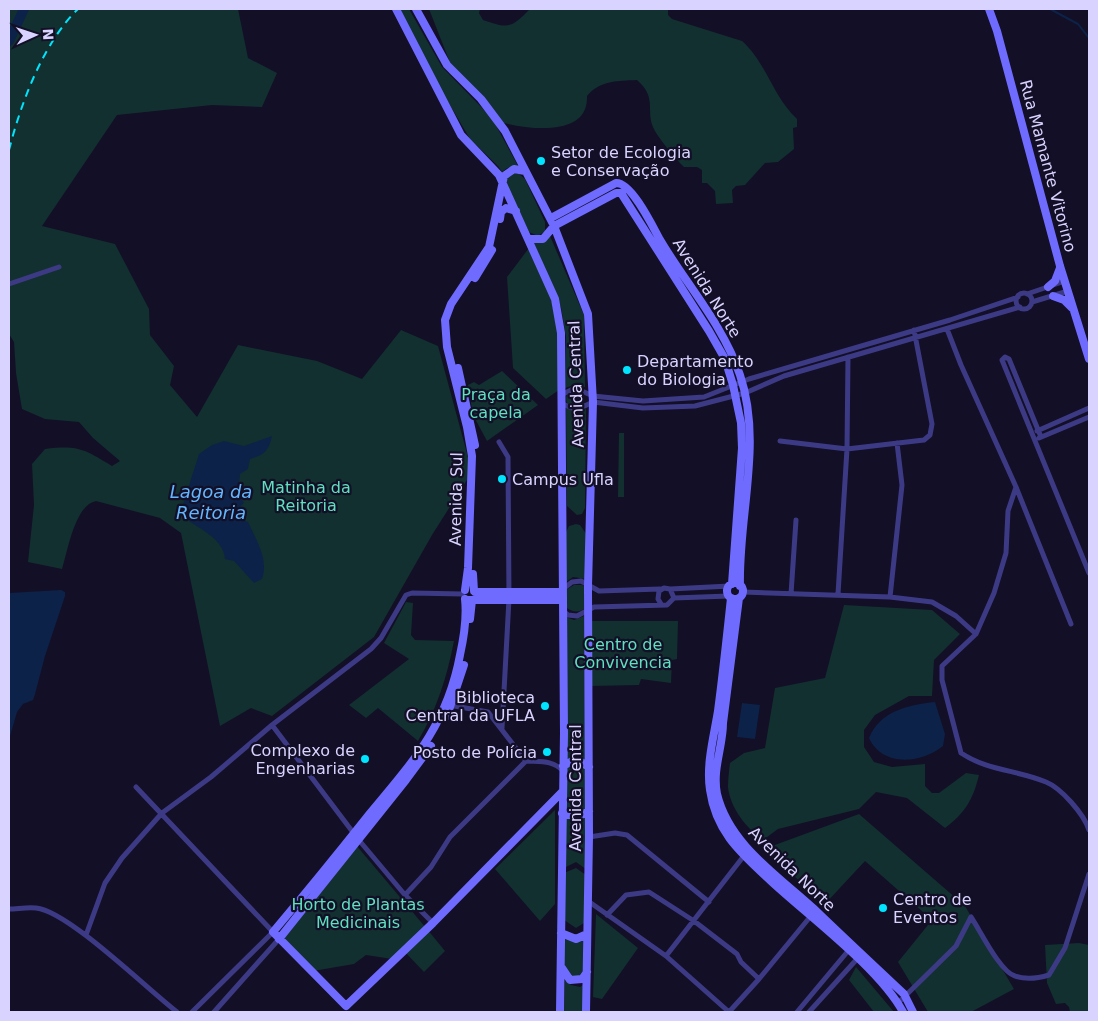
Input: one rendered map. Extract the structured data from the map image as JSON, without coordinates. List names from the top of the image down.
{
  "streets": {
    "street": [
      "Rua Mamante Vitorino",
      "Avenida Norte",
      "Avenida Central",
      "Avenida Sul"
    ]
  },
  "crossings": [
    ["Avenida Norte", "Avenida Central"],
    ["Avenida Central", "Avenida Sul"]
  ],
  "water": ["Lagoa da Reitoria"],
  "parks": [
    "Praça da capela",
    "Matinha da Reitoria",
    "Centro de Convivencia",
    "Horto de Plantas Medicinais"
  ],
  "places": [
    "Setor de Ecologia e Conservação",
    "Departamento do Biologia",
    "Campus Ufla",
    "Biblioteca Central da UFLA",
    "Posto de Polícia",
    "Complexo de Engenharias",
    "Centro de Eventos"
  ],
  "north": "right"
}
